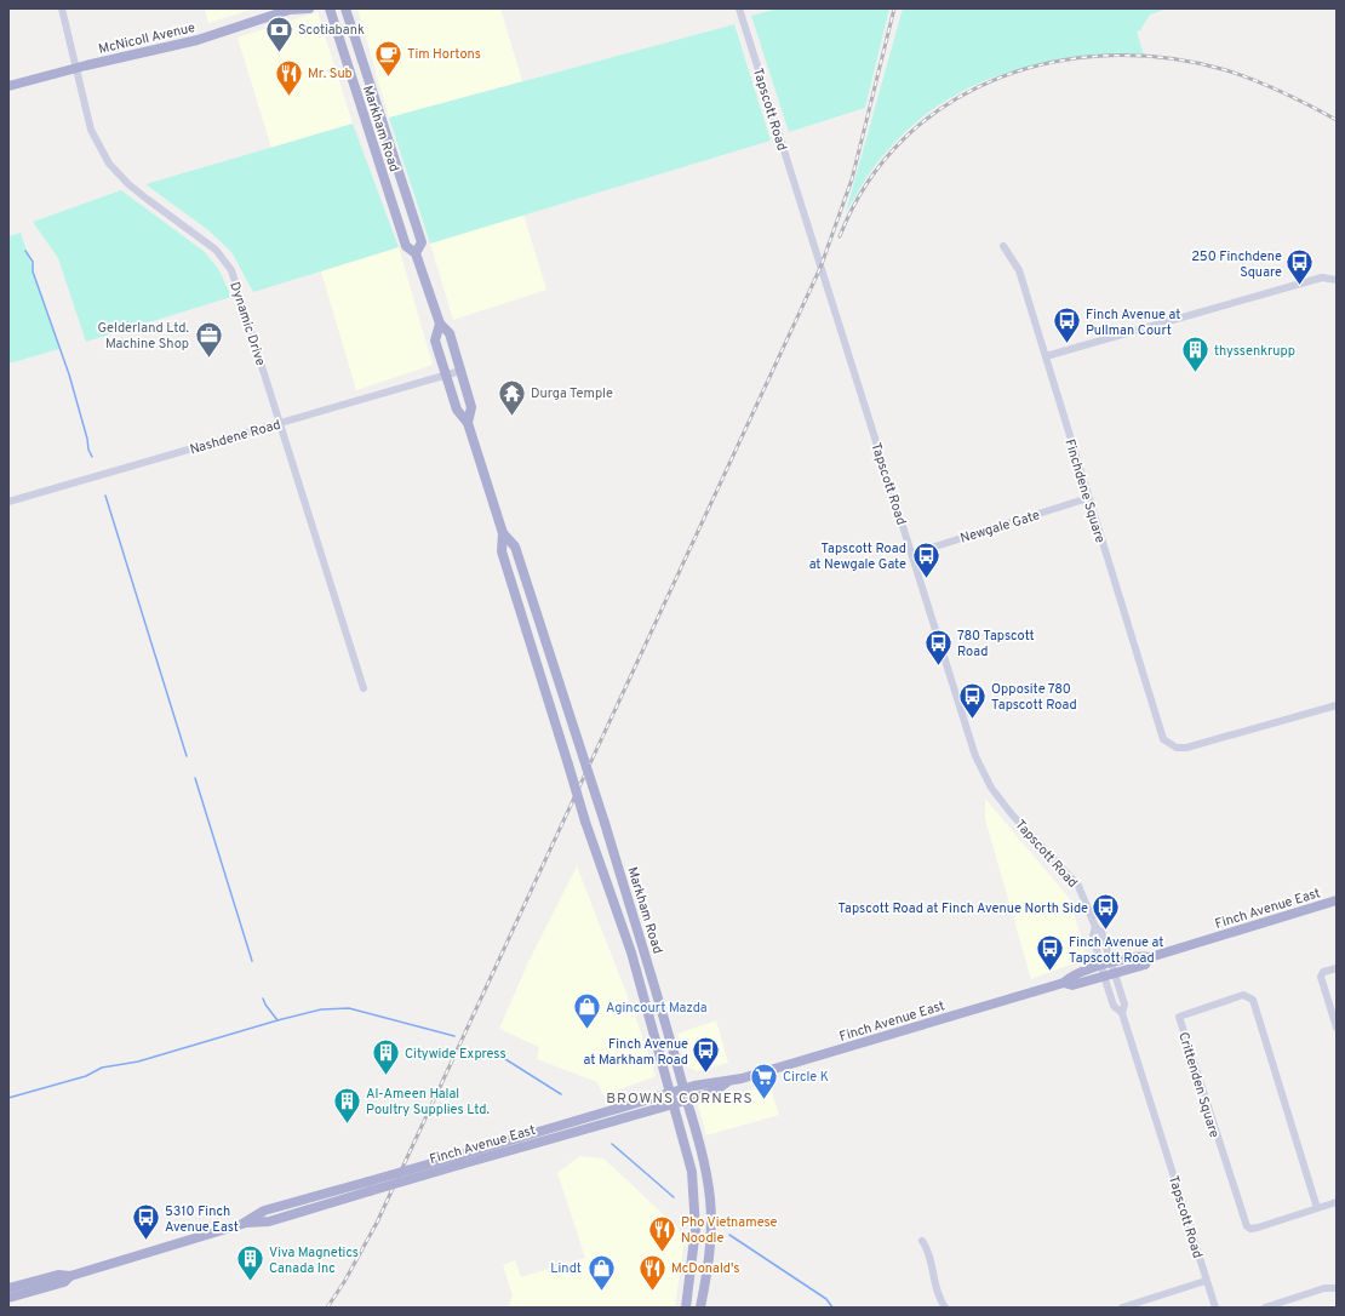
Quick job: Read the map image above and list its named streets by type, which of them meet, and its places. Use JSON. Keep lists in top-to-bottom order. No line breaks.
{"streets":{"main road":["McNicoll Avenue","Markham Road","Finch Avenue East"],"street":["Tapscott Road","Dynamic Drive","Nashdene Road","Finchdene Square","Newgale Gate","Crittenden Square"]},"crossings":[["McNicoll Avenue","Dynamic Drive"],["Tapscott Road","Newgale Gate"],["Tapscott Road","Finch Avenue East"],["Markham Road","Nashdene Road"],["Markham Road","Finch Avenue East"],["Dynamic Drive","Nashdene Road"],["Finchdene Square","Newgale Gate"]],"districts":["BROWNS CORNERS"],"places":{"bank":["Scotiabank"],"cafe":["Tim Hortons"],"restaurant":["Mr. Sub","Pho Vietnamese Noodle","McDonald's"],"bus stop":["250 Finchdene Square","Finch Avenue at Pullman Court","Tapscott Road at Newgale Gate","780 Tapscott Road","Opposite 780 Tapscott Road","Tapscott Road at Finch Avenue North Side","Finch Avenue at Tapscott Road","Finch Avenue at Markham Road","5310 Finch Avenue East"],"office":["Gelderland Ltd. Machine Shop"],"building":["thyssenkrupp","Citywide Express","Al-Ameen Halal Poultry Supplies Ltd.","Viva Magnetics Canada Inc"],"temple":["Durga Temple"],"shop":["Agincourt Mazda","Lindt"],"supermarket":["Circle K"]}}
